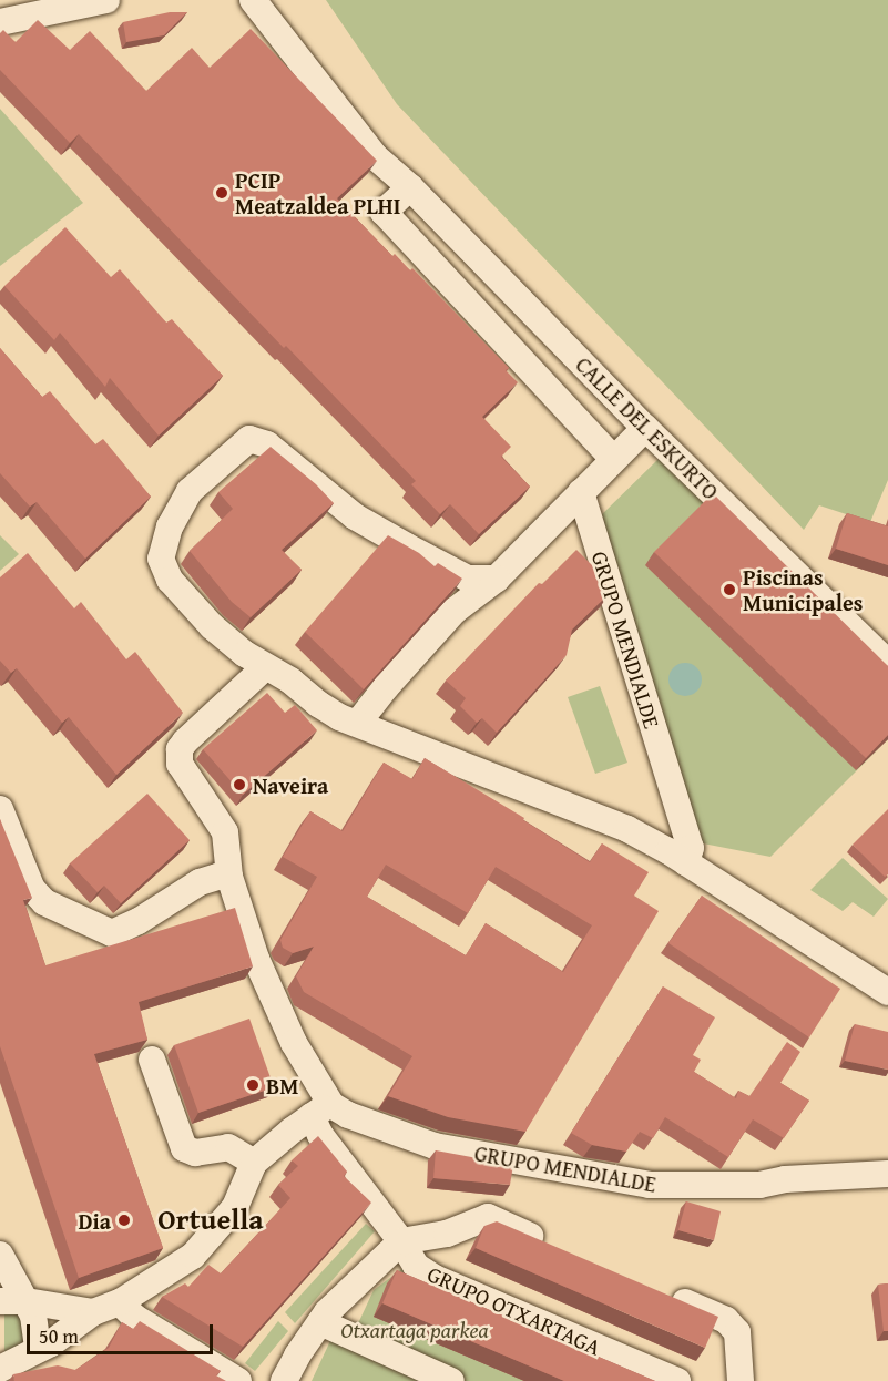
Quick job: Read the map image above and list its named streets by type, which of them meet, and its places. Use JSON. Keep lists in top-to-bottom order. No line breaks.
{"streets":{"street":["CALLE DEL ESKURTO","GRUPO MENDIALDE","GRUPO OTXARTAGA"]},"districts":["Ortuella"],"parks":["Otxartaga parkea"],"places":["PCIP Meatzaldea PLHI","Piscinas Municipales","Naveira","BM","Dia"],"scale_bar":"50 m"}
